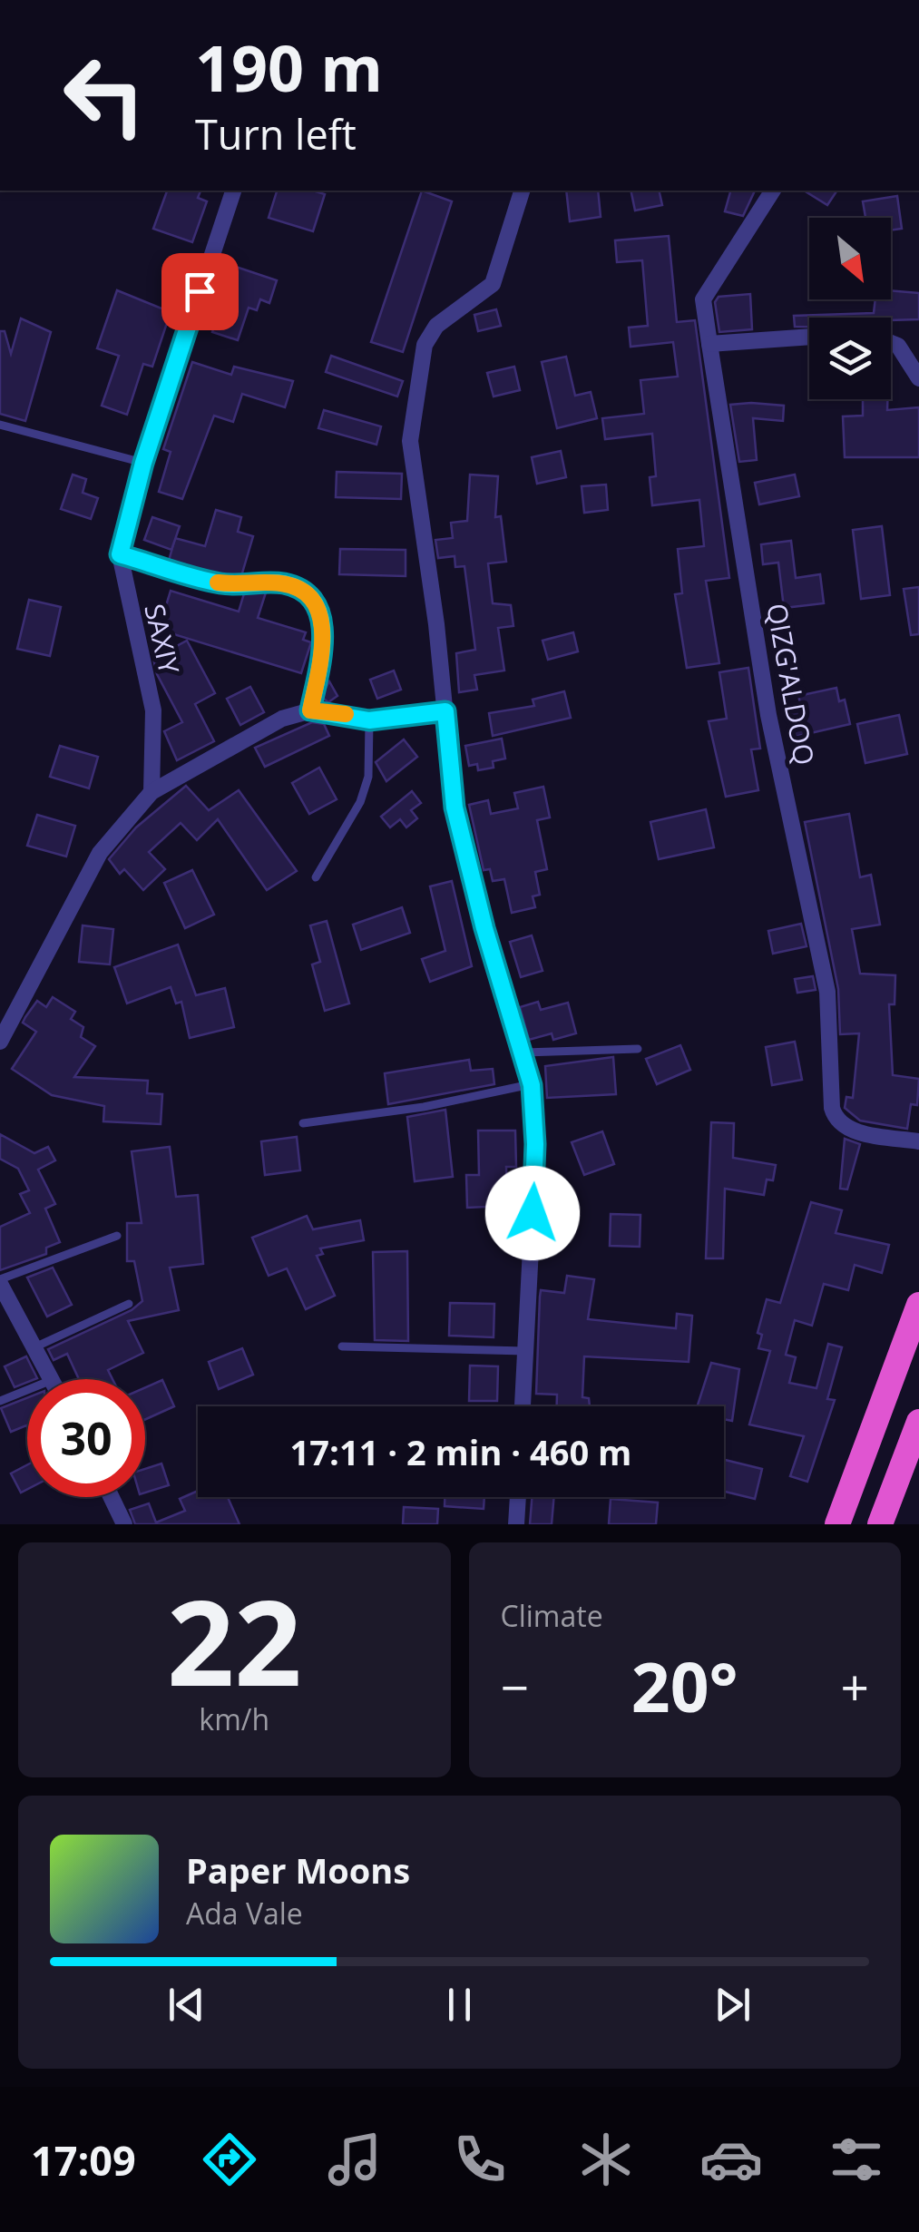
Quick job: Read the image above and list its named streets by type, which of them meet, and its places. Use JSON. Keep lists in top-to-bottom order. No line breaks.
{"streets":{"street":["SAXIY","QIZG'ALDOQ"]},"north":"bottom right","page":{"turn":["190 m","Turn left"],"limit":"30","trip":"17:11 · 2 min · 460 m","tile":[["22","km/h"],"Climate"],"heat":["−","20°","+"],"song":["Paper Moons","Ada Vale"],"tabs":"17:09"}}
